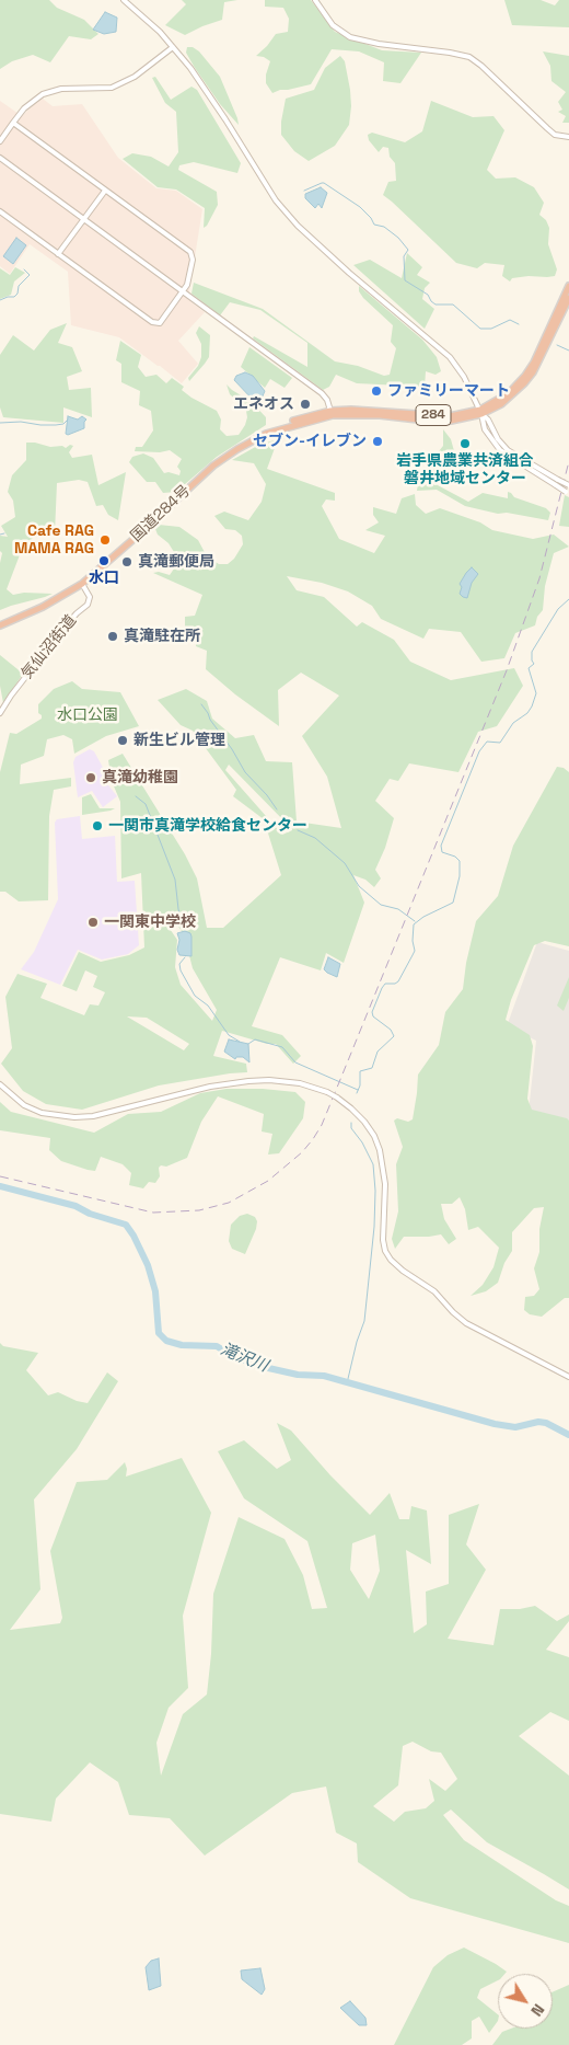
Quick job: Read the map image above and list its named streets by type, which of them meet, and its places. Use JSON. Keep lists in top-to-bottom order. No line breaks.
{"streets":{"highway":["284","国道284号"],"street":["気仙沼街道"]},"crossings":[["国道284号","気仙沼街道"]],"water":["滝沢川"],"parks":["水口公園"],"places":["ファミリーマート","エネオス","セブン-イレブン","岩手県農業共済組合 磐井地域センター","Cafe RAG MAMA RAG","水口","真滝郵便局","真滝駐在所","新生ビル管理","真滝幼稚園","一関市真滝学校給食センター","一関東中学校"],"north":"bottom right"}
